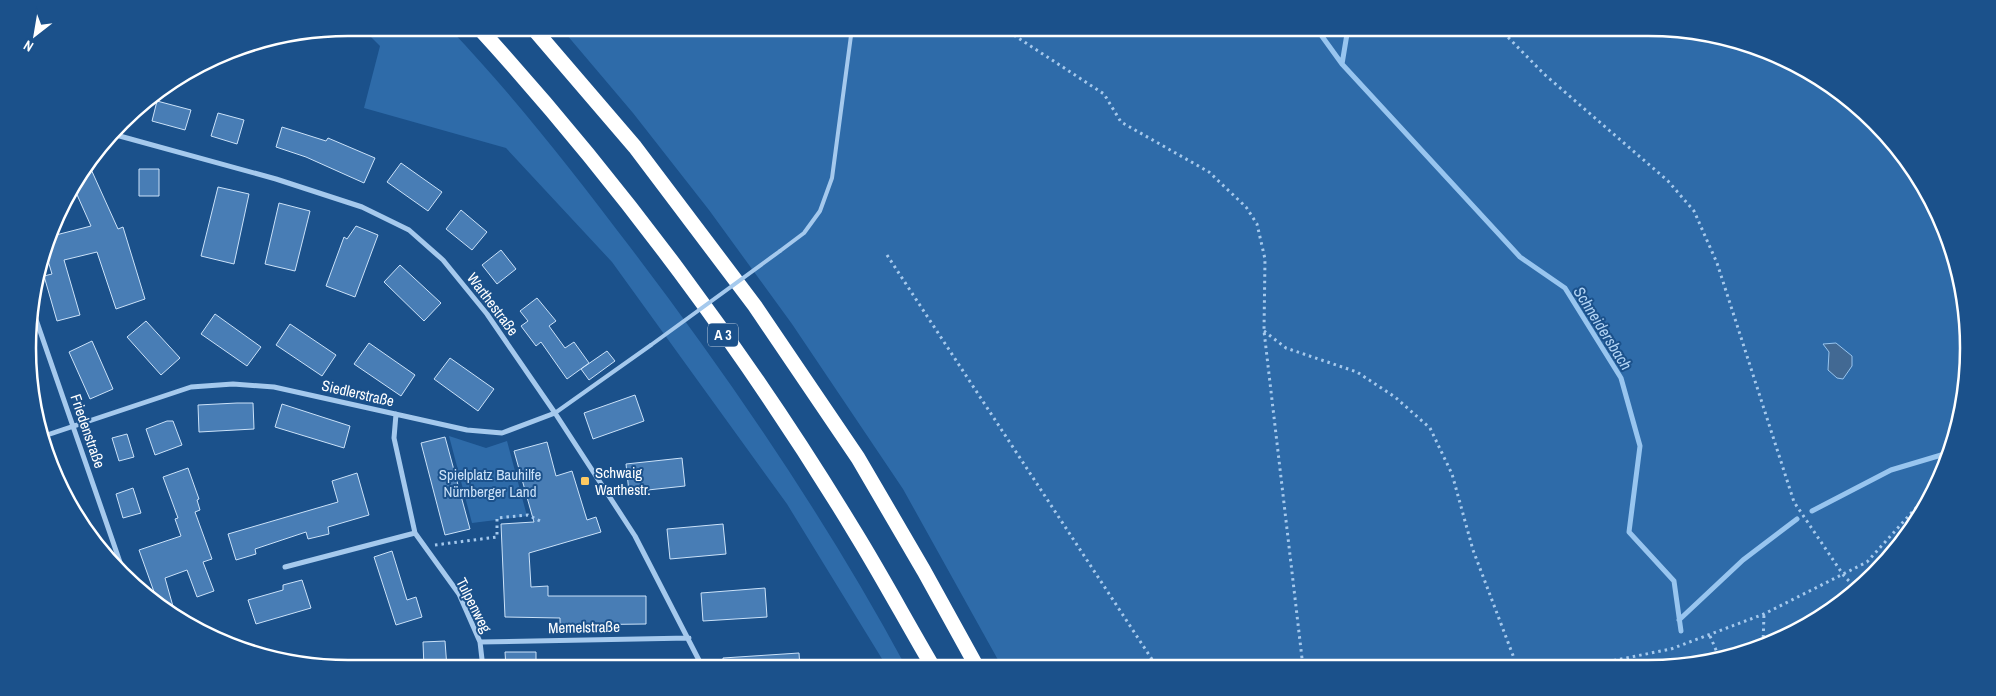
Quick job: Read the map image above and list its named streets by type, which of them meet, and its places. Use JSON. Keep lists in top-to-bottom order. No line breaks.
{"streets":{"highway":["A 3"],"street":["Warthestraße","Siedlerstraße","Friedenstraße","Tulpenweg","Memelstraße"]},"crossings":[["Warthestraße","Siedlerstraße"],["Warthestraße","Memelstraße"],["Siedlerstraße","Friedenstraße"],["Siedlerstraße","Tulpenweg"],["Tulpenweg","Memelstraße"]],"water":["Schneidersbach"],"parks":["Spielplatz Bauhilfe Nürnberger Land"],"places":{"transit":["Schwaig Warthestr."]},"north":"bottom left"}
